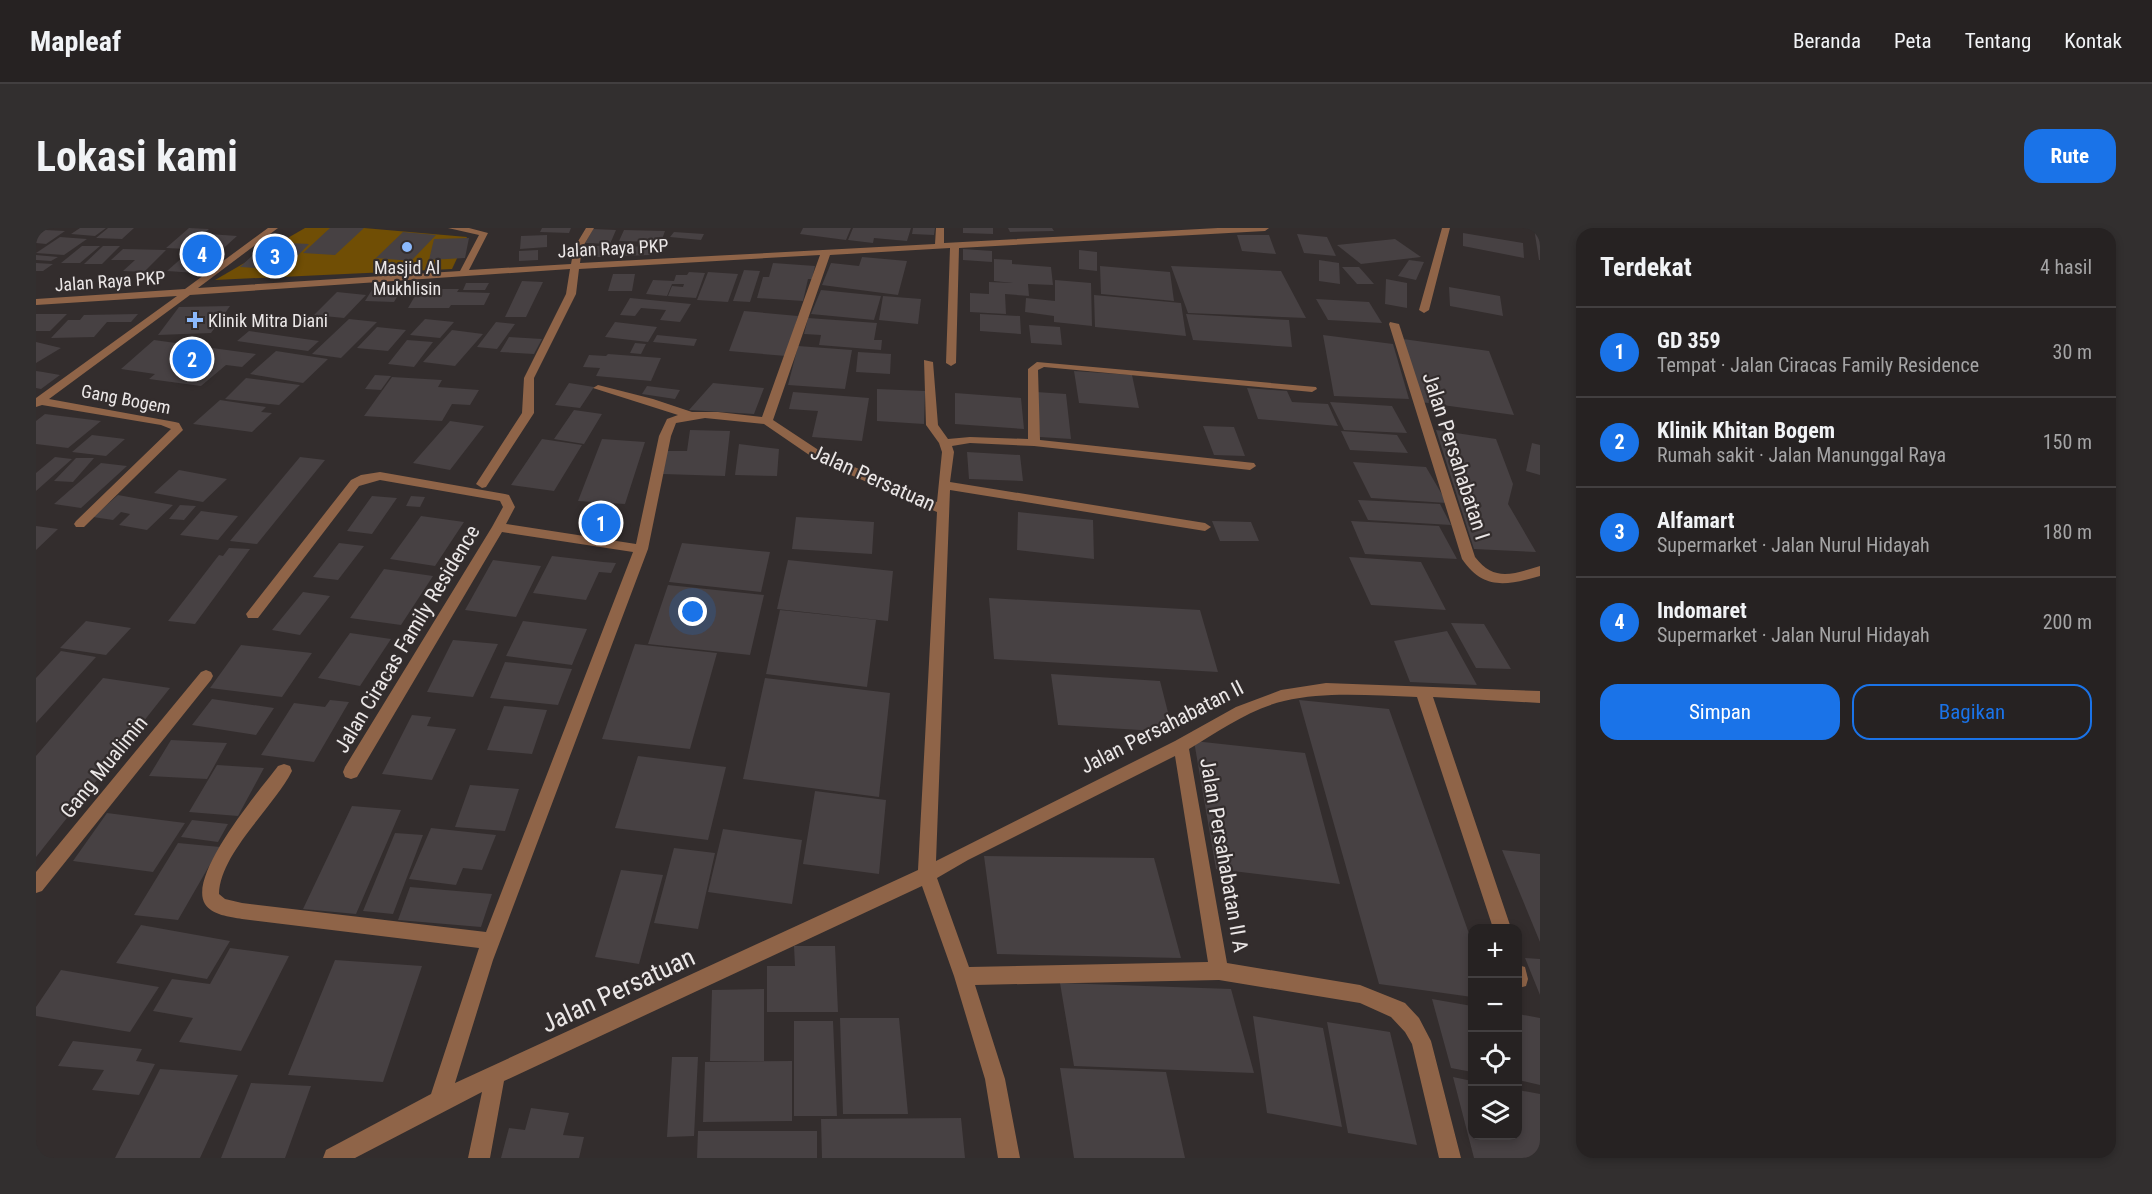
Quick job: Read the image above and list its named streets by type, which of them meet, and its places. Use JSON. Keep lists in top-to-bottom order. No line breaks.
{"streets":{"street":["Jalan Raya PKP","Gang Bogem","Jalan Persahabatan I","Jalan Persatuan","Jalan Ciracas Family Residence","Jalan Persahabatan II","Gang Mualimin","Jalan Persahabatan II A"]},"crossings":[["Jalan Persatuan","Jalan Persahabatan II"],["Jalan Persahabatan II","Jalan Persahabatan II A"]],"places":{"other":["Masjid Al Mukhlisin"],"health":["Klinik Mitra Diani"]},"page":{"header":"Mapleaf","nav":["Beranda","Peta","Tentang","Kontak"],"buttons":["Rute",["Simpan","Bagikan"]],"title":"Lokasi kami","heading":["Terdekat","4 hasil"],"pins":["4","3","2","1"],"list":[{"mark":"1","name":"GD 359","note":"Tempat · Jalan Ciracas Family Residence","value":"30 m"},{"mark":"2","name":"Klinik Khitan Bogem","note":"Rumah sakit · Jalan Manunggal Raya","value":"150 m"},{"mark":"3","name":"Alfamart","note":"Supermarket · Jalan Nurul Hidayah","value":"180 m"},{"mark":"4","name":"Indomaret","note":"Supermarket · Jalan Nurul Hidayah","value":"200 m"}],"map_buttons":["+","−"]}}
